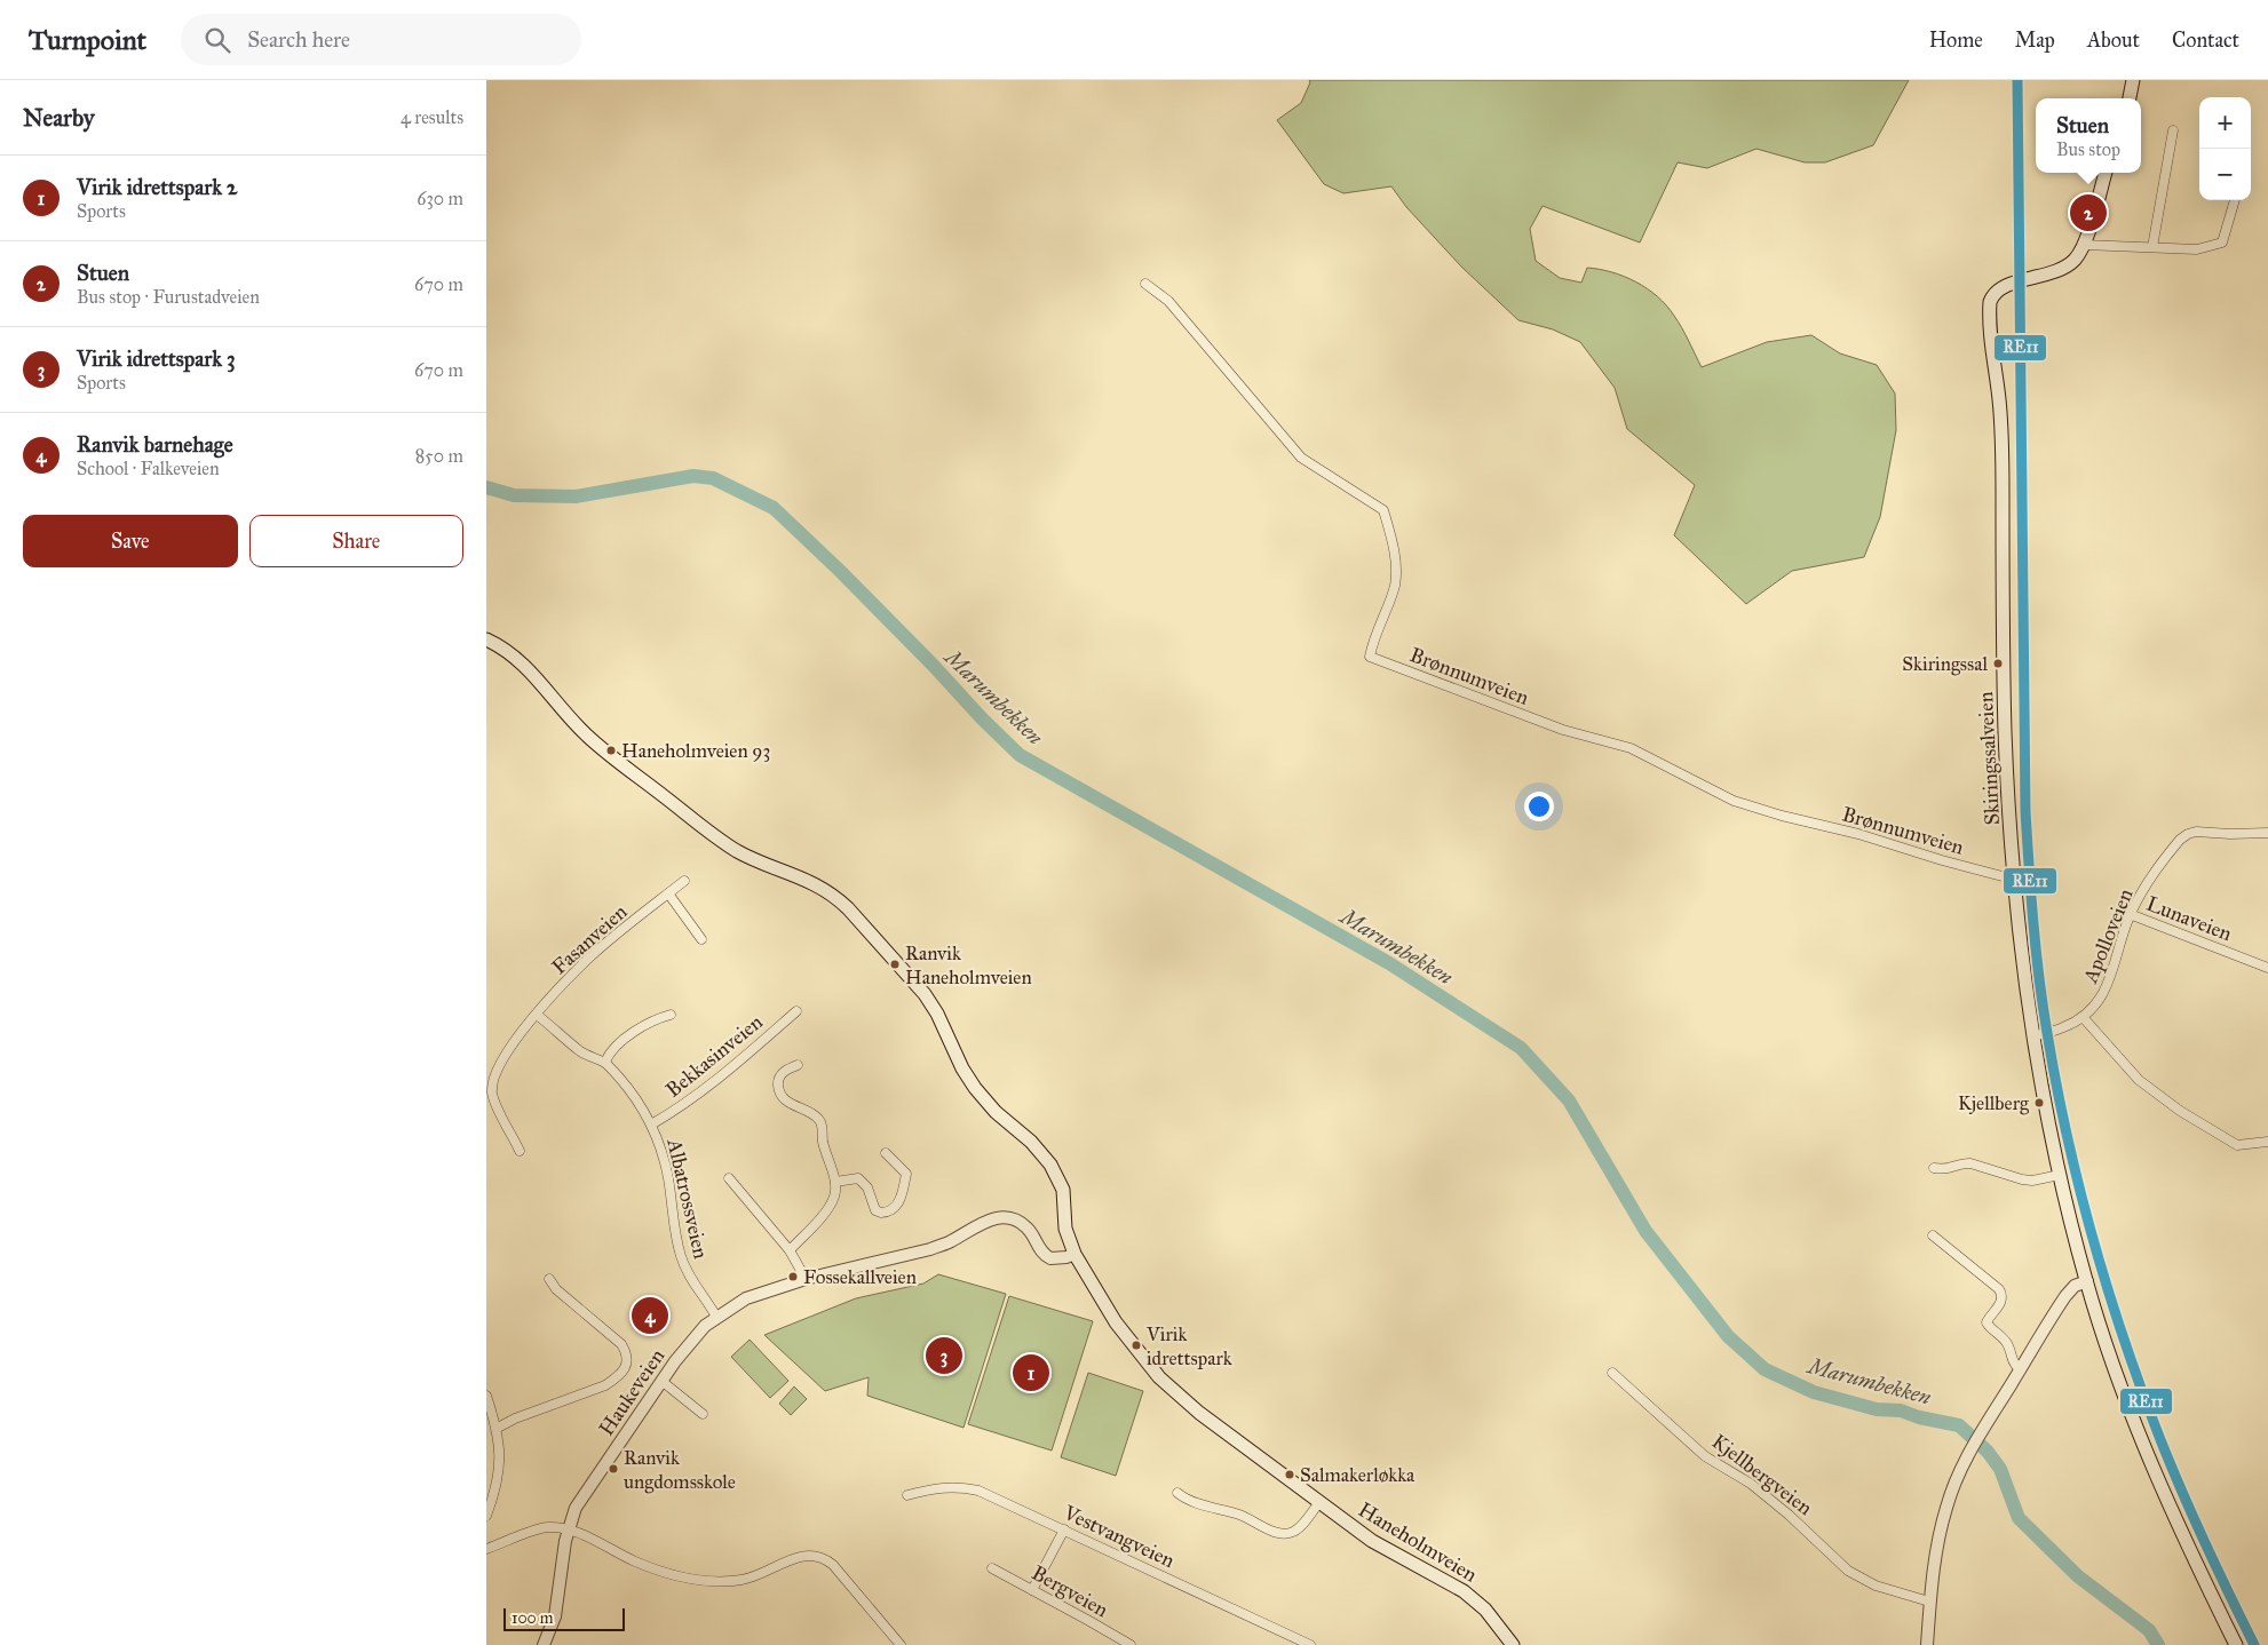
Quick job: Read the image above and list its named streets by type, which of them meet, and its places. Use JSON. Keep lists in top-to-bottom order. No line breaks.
{"streets":{"main road":["Skiringssalveien","Haneholmveien"],"street":["Brønnumveien","Lunaveien","Apolloveien","Fasanveien","Bekkasinveien","Albatrossveien","Haukeveien","Kjellbergveien","Vestvangveien","Bergveien"]},"crossings":[["Brønnumveien","Skiringssalveien"],["Skiringssalveien","Apolloveien"],["Lunaveien","Apolloveien"],["Fasanveien","Albatrossveien"],["Bekkasinveien","Albatrossveien"],["Albatrossveien","Haukeveien"],["Haukeveien","Haneholmveien"]],"water":["Marumbekken"],"places":["Skiringssal","Haneholmveien 93","Ranvik Haneholmveien","Kjellberg","Fossekallveien","Virik idrettspark","Ranvik ungdomsskole","Salmakerløkka"],"lines":["transit line RE11"],"scale_bar":"100 m","page":{"header":"Turnpoint","search":"Search here","nav":["Home","Map","About","Contact"],"heading":["Nearby","4 results"],"map_buttons":["+","−"],"popup":["Stuen","Bus stop"],"list":[{"mark":"1","name":"Virik idrettspark 2","note":"Sports","value":"630 m"},{"mark":"2","name":"Stuen","note":"Bus stop · Furustadveien","value":"670 m"},{"mark":"3","name":"Virik idrettspark 3","note":"Sports","value":"670 m"},{"mark":"4","name":"Ranvik barnehage","note":"School · Falkeveien","value":"850 m"}],"pins":["2","4","3","1"],"buttons":["Save","Share"],"scale":"100 m"}}
